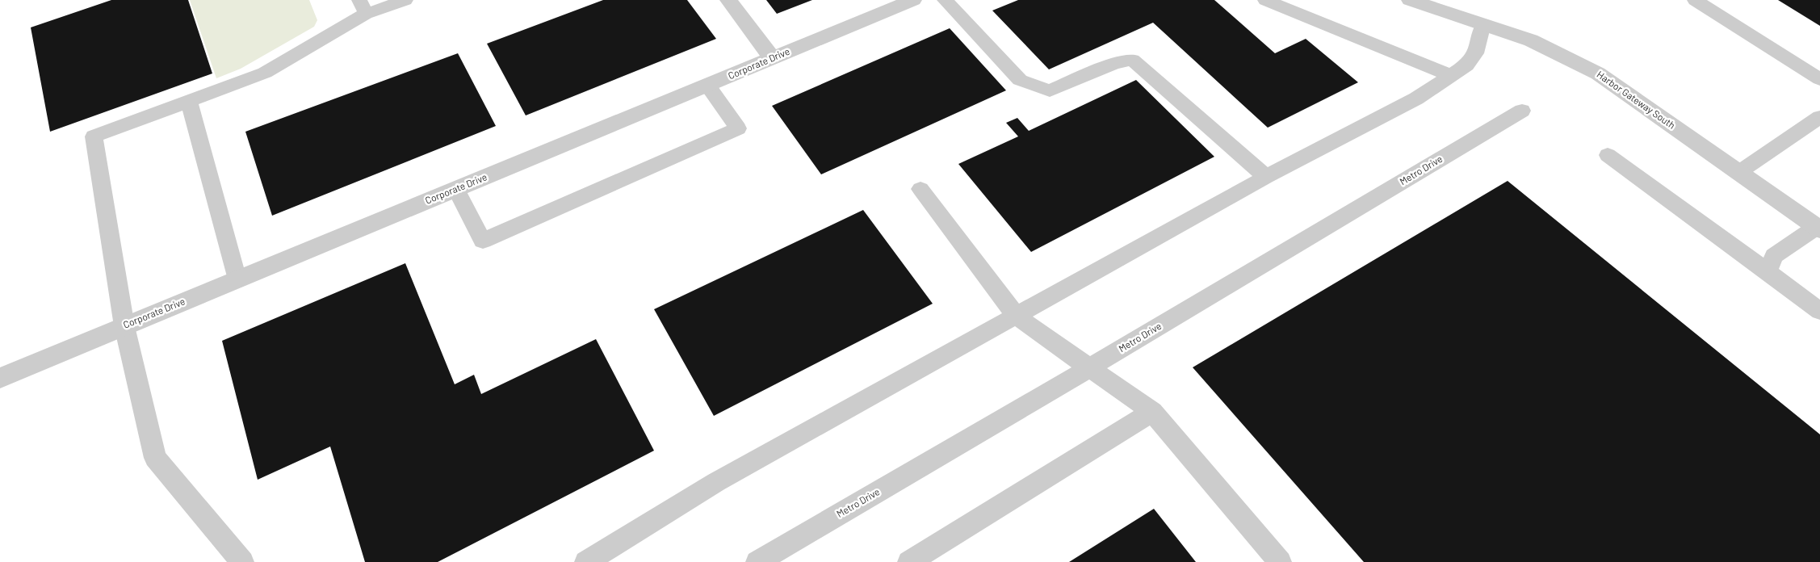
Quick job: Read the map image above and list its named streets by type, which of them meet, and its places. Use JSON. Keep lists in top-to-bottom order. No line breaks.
{"streets":{"street":["Corporate Drive","Harbor Gateway South"],"lane":["Metro Drive"]}}
